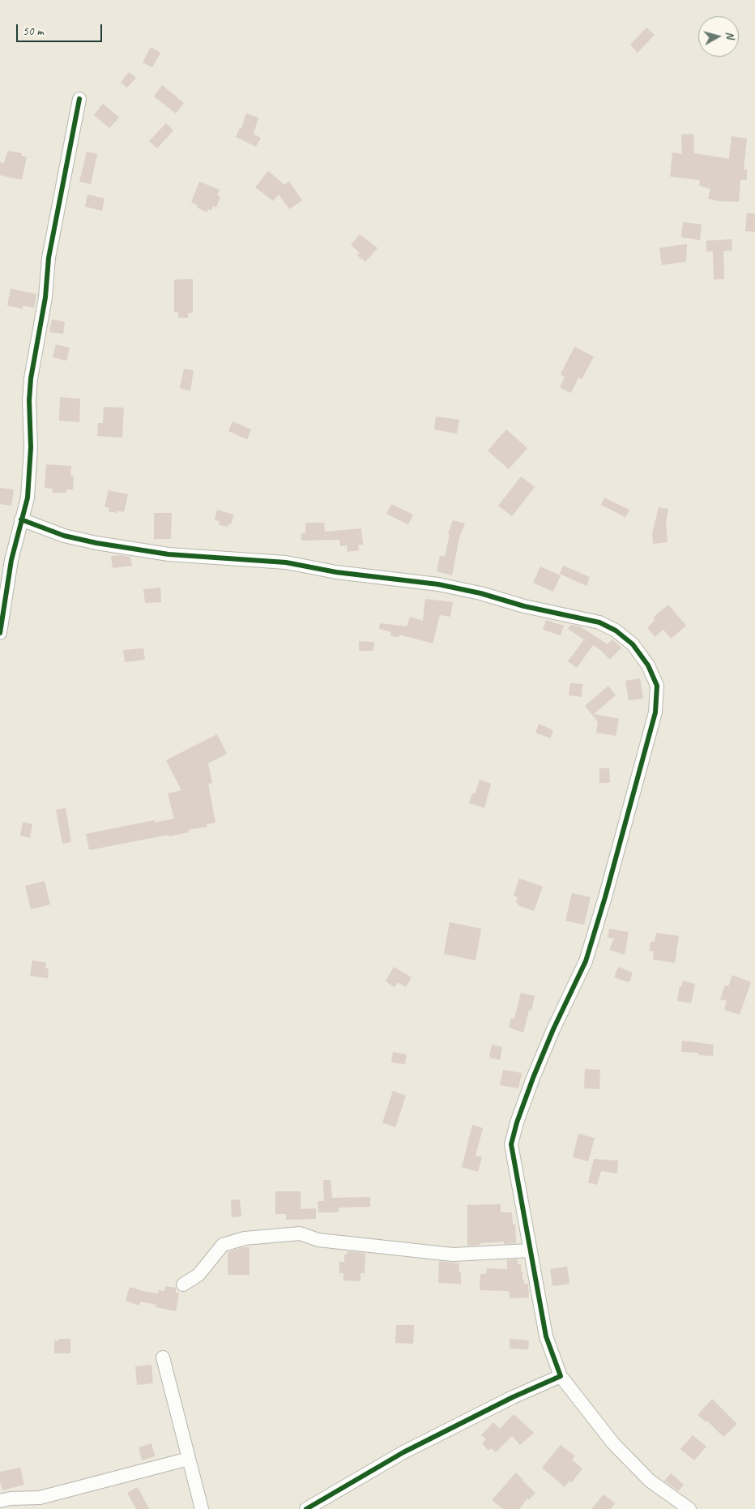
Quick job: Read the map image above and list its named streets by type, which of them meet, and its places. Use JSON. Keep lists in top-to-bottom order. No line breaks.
{"scale_bar":"50 m","north":"right"}
